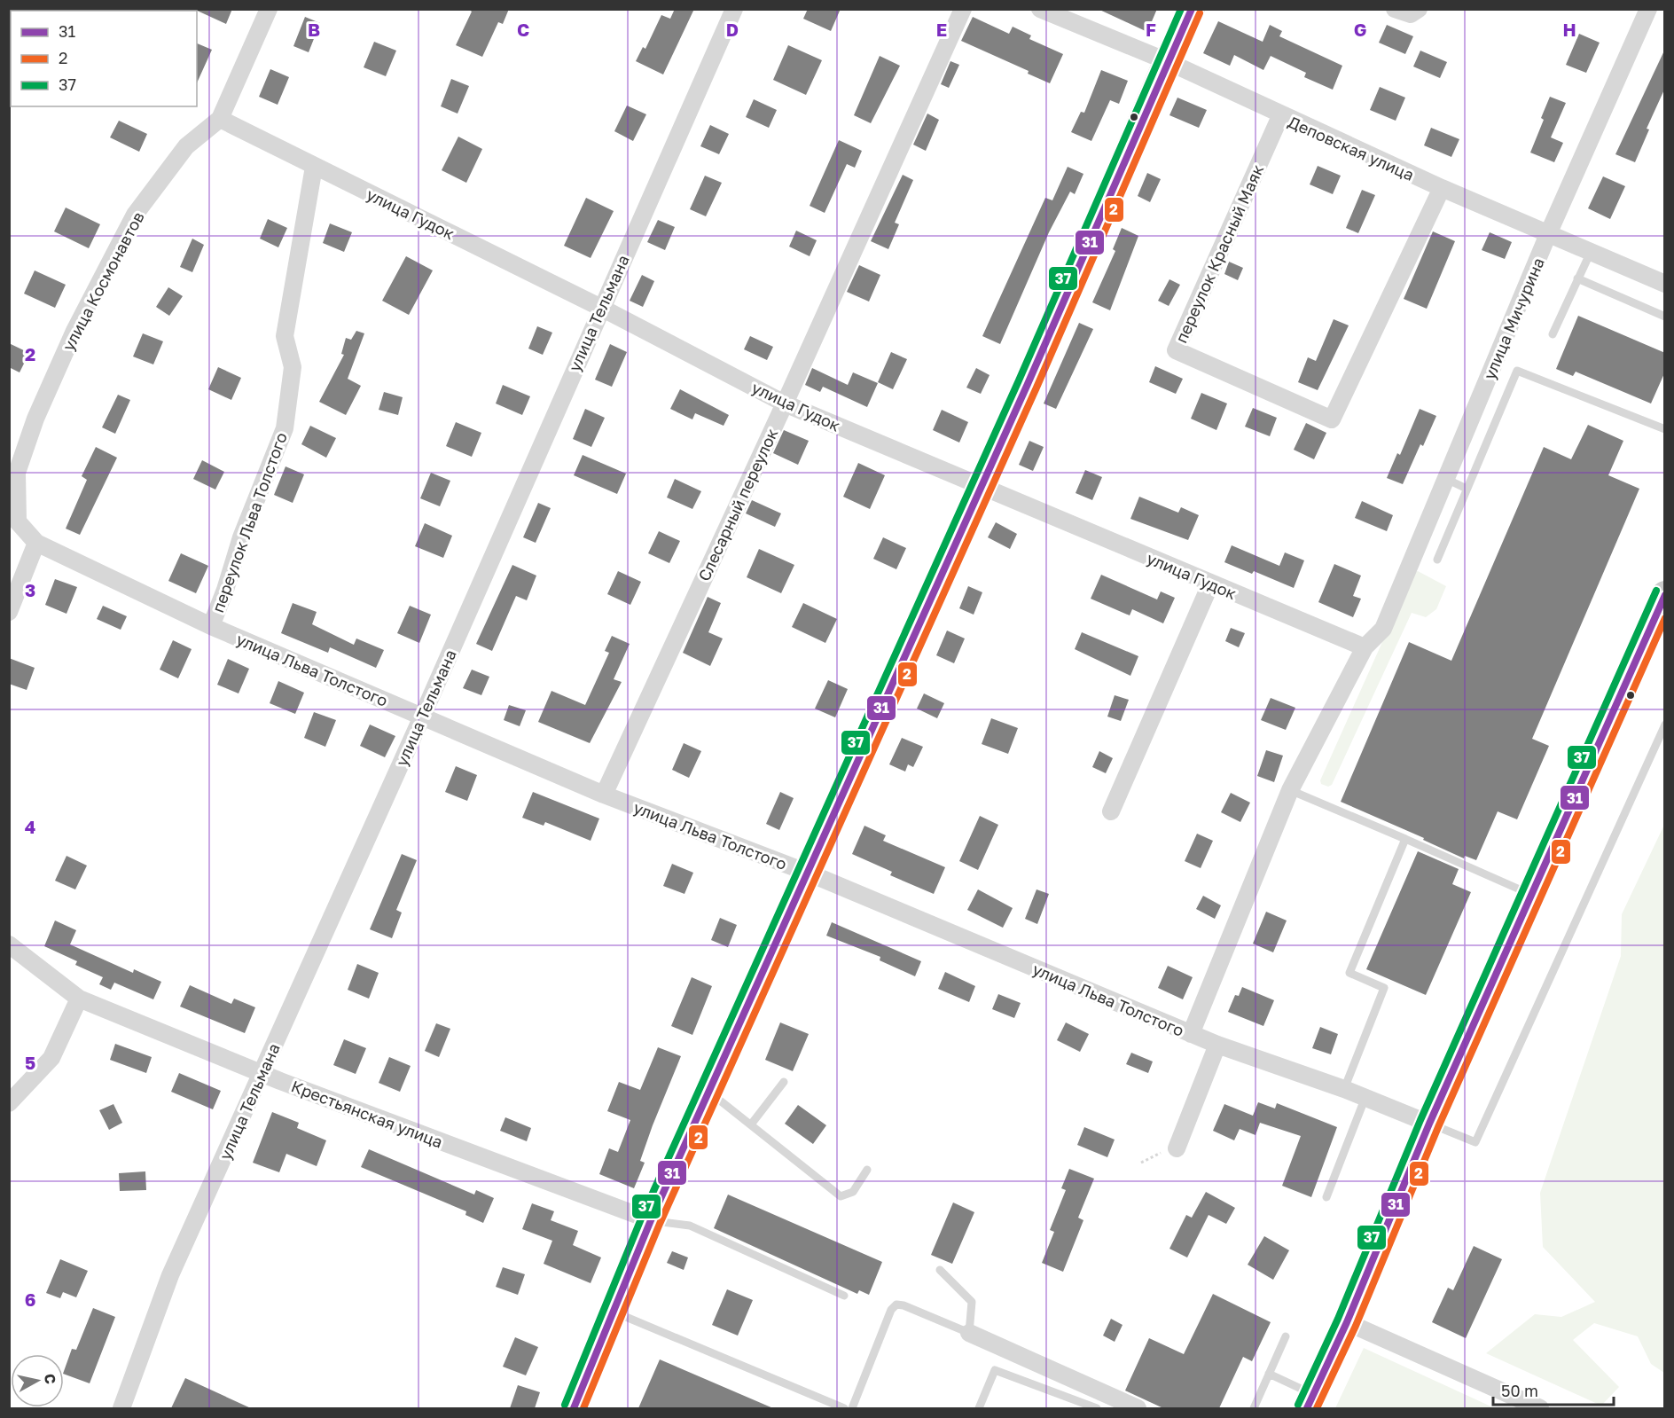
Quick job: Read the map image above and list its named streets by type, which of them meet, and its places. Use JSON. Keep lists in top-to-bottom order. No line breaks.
{"streets":{"street":["Деповская улица","улица Гудок","переулок Красный Маяк","улица Космонавтов","улица Тельмана","улица Мичурина","Слесарный переулок","переулок Льва Толстого","улица Льва Толстого","Крестьянская улица"]},"crossings":[["Деповская улица","переулок Красный Маяк"],["Деповская улица","улица Мичурина"],["улица Гудок","улица Космонавтов"],["улица Гудок","улица Тельмана"],["улица Гудок","улица Мичурина"],["улица Гудок","Слесарный переулок"],["улица Гудок","переулок Льва Толстого"],["улица Космонавтов","улица Льва Толстого"],["улица Тельмана","улица Льва Толстого"],["улица Тельмана","Крестьянская улица"],["Слесарный переулок","улица Льва Толстого"],["переулок Льва Толстого","улица Льва Толстого"]],"lines":["transit line 31","transit line 37","transit line 2"],"legend":["31","2","37"],"scale_bar":"50 m","north":"right","grid":{"columns":["B","C","D","E","F","G","H"],"rows":["2","3","4","5","6"]}}
